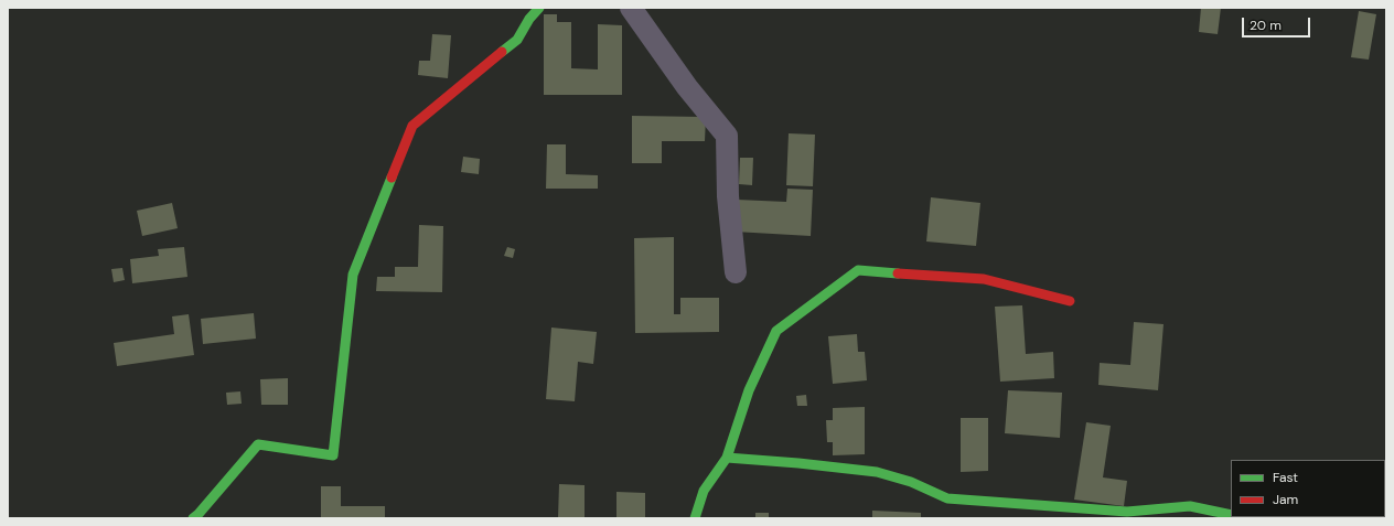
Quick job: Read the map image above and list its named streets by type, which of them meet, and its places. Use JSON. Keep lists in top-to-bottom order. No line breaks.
{"legend":["Fast","Jam"],"scale_bar":"20 m"}
